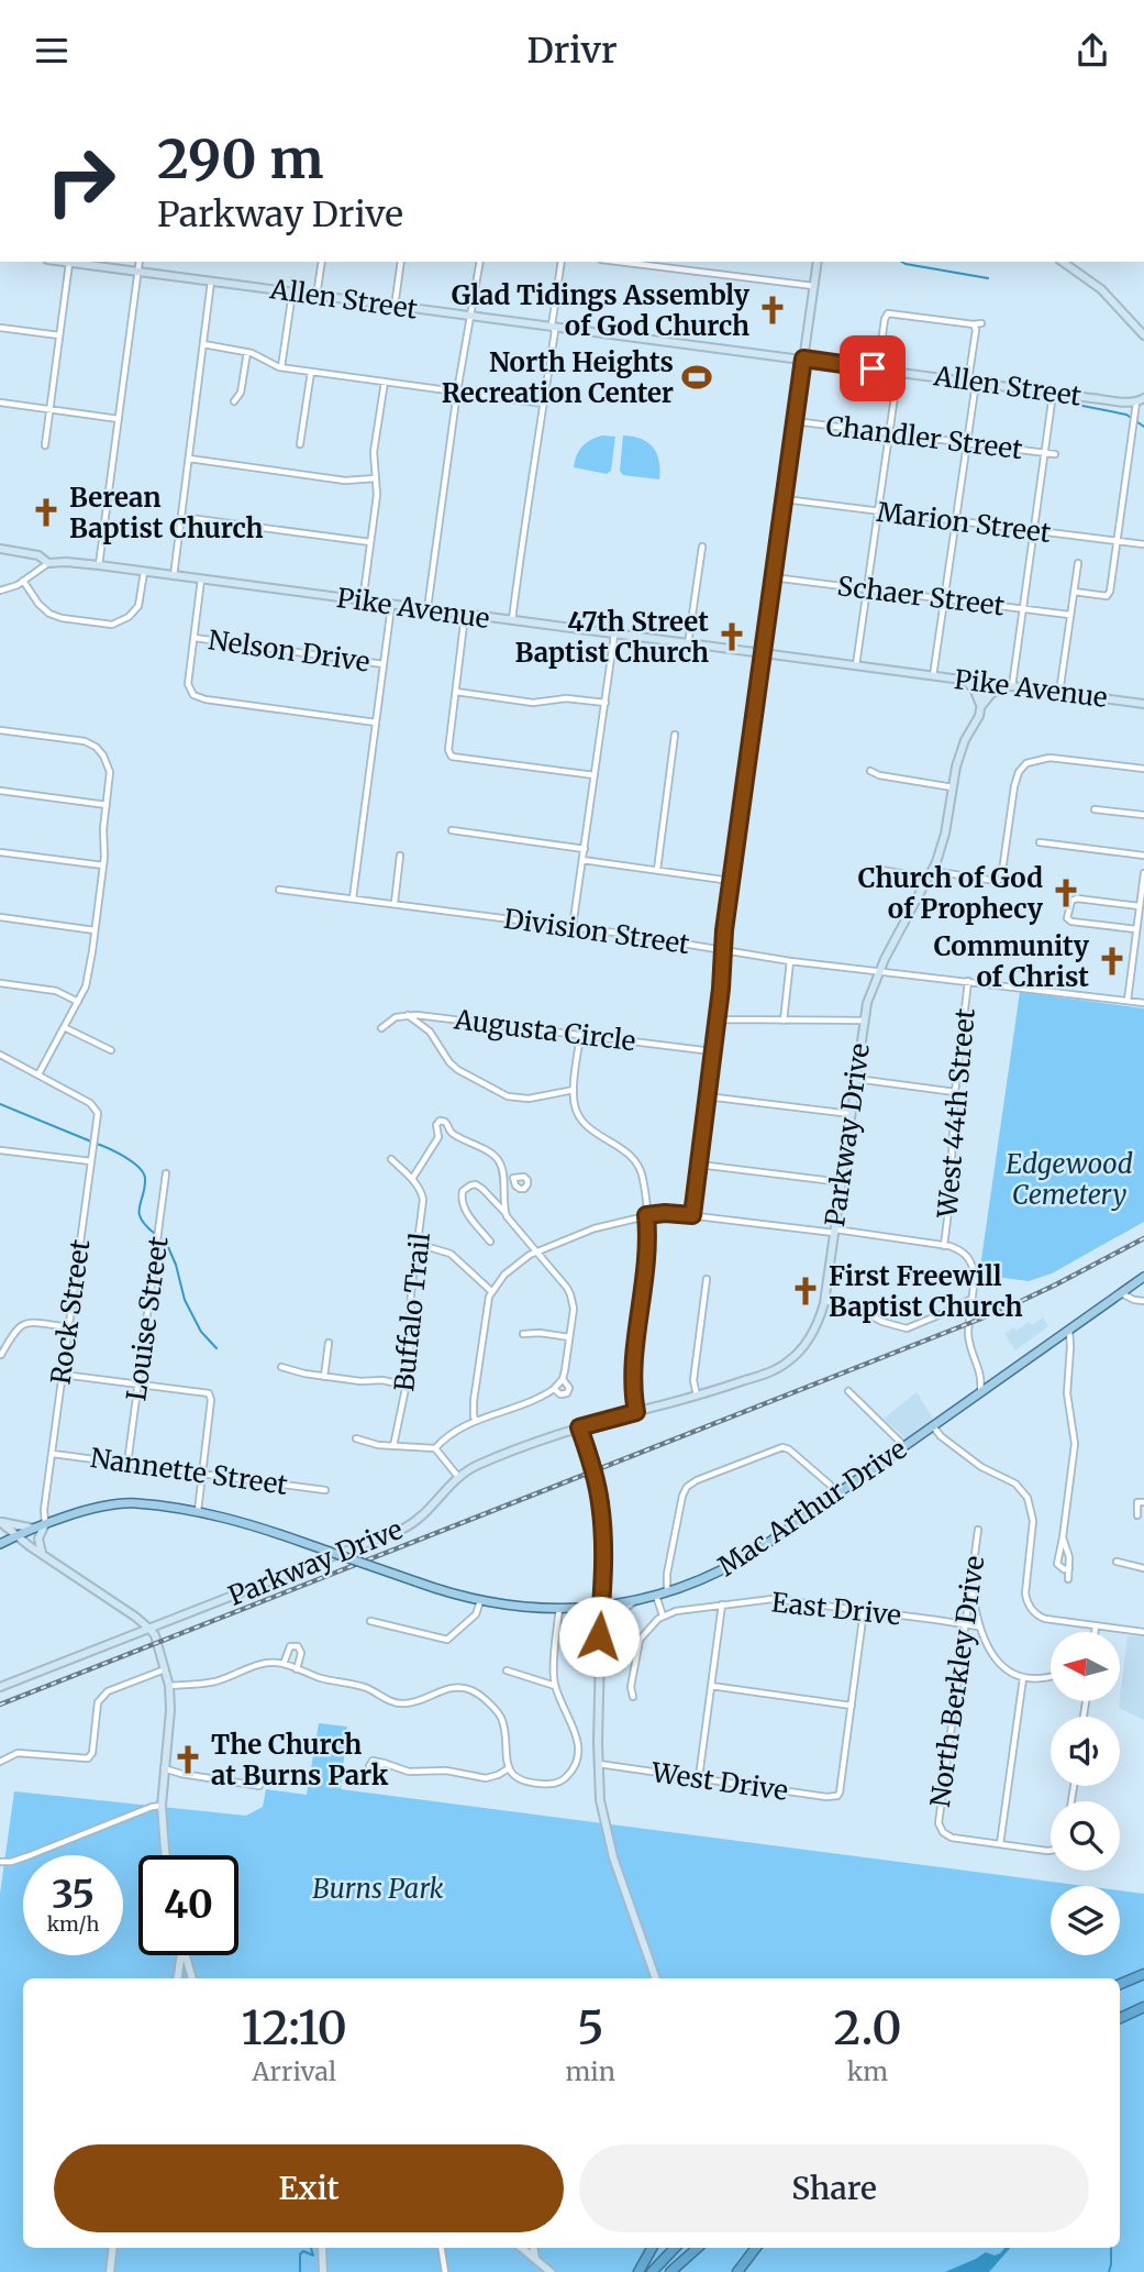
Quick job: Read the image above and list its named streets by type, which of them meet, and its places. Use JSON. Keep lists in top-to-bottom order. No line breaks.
{"streets":{"main road":["Mac Arthur Drive"],"street":["Allen Street","Chandler Street","Marion Street","Schaer Street","Pike Avenue","Nelson Drive","Division Street","Augusta Circle","West 44th Street","Parkway Drive","Rock Street","Buffalo Trail","Louise Street","Nannette Street","East Drive","North Berkley Drive","West Drive"]},"crossings":[["Pike Avenue","Parkway Drive"],["Division Street","West 44th Street"],["Division Street","Parkway Drive"],["Rock Street","Nannette Street"],["Rock Street","Mac Arthur Drive"],["Louise Street","Nannette Street"],["East Drive","North Berkley Drive"]],"parks":["Edgewood Cemetery","Burns Park"],"places":{"church":["Glad Tidings Assembly of God Church","Berean Baptist Church","47th Street Baptist Church","Church of God of Prophecy","Community of Christ","First Freewill Baptist Church","The Church at Burns Park"],"sports":["North Heights Recreation Center"]},"north":"left","page":{"header":"Drivr","turn":["290 m","Parkway Drive"],"speed":"35 km/h","limit":"40","eta":["12:10","Arrival","5","min","2.0","km"],"buttons":["Exit","Share"]}}
